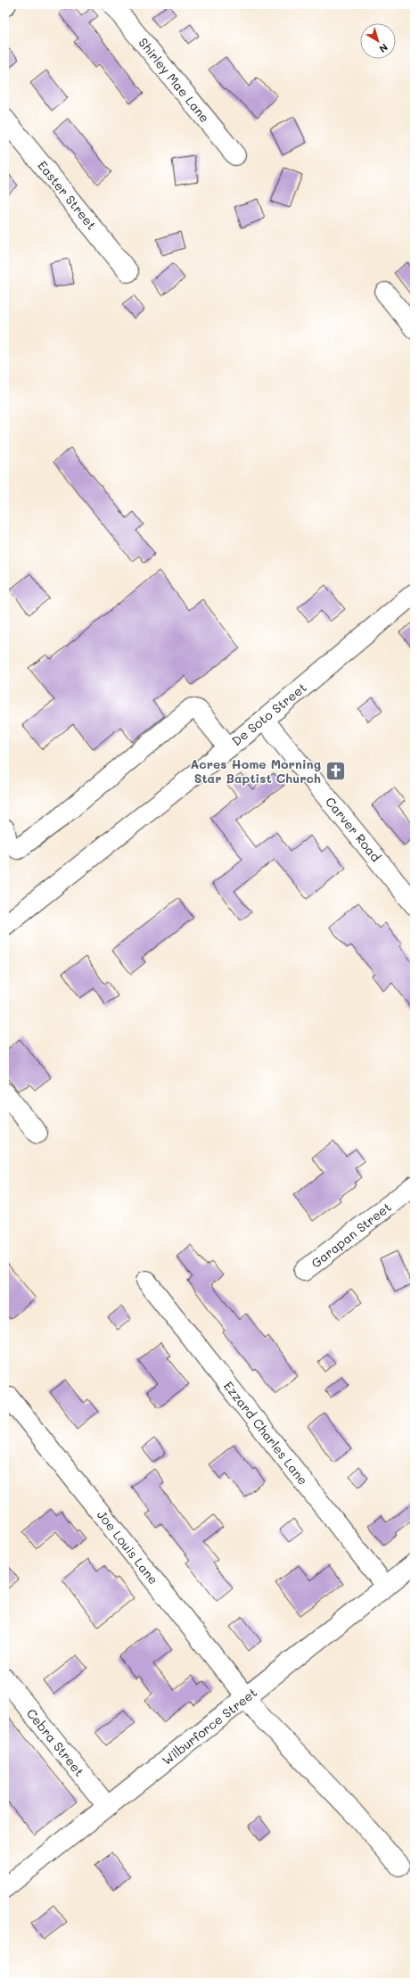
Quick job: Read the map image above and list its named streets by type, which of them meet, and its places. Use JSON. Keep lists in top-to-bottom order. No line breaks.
{"streets":{"street":["Shirley Mae Lane","Easter Street","De Soto Street","Carver Road","Garapan Street","Ezzard Charles Lane","Joe Louis Lane","Wilburforce Street","Cebra Street"]},"crossings":[["De Soto Street","Carver Road"],["Ezzard Charles Lane","Wilburforce Street"],["Joe Louis Lane","Wilburforce Street"],["Wilburforce Street","Cebra Street"]],"places":{"church":["Acres Home Morning Star Baptist Church"]},"north":"bottom right"}
